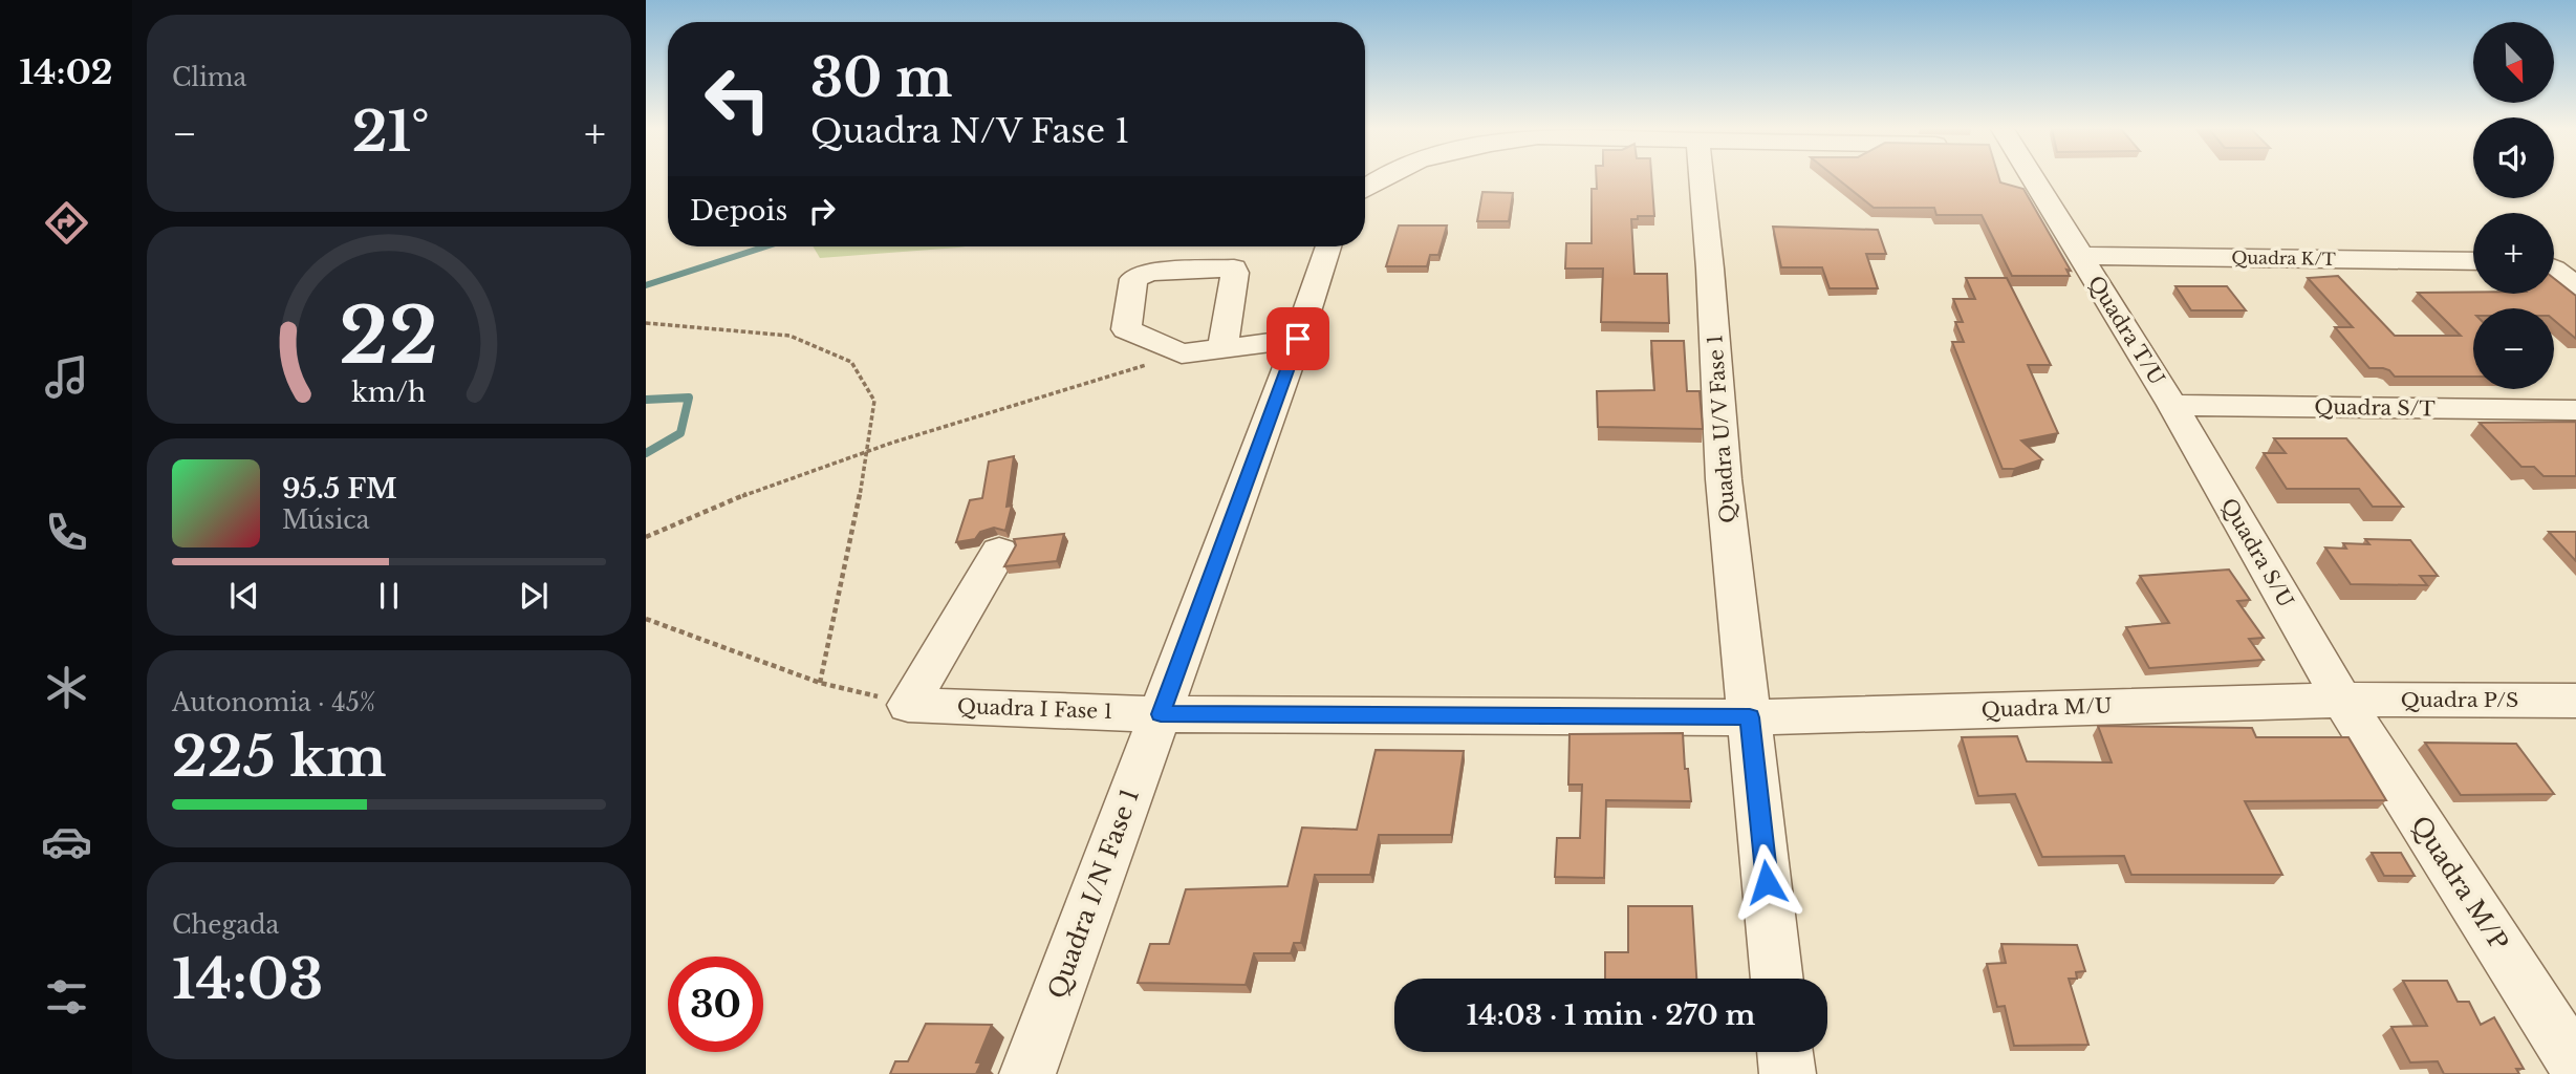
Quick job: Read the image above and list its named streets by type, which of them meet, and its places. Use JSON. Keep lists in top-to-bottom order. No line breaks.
{"streets":{"street":["Quadra K/T","Quadra T/U","Quadra S/T","Quadra U/V Fase 1","Quadra S/U","Quadra P/S","Quadra M/U","Quadra I Fase 1","Quadra M/P","Quadra I/N Fase 1"]},"crossings":[["Quadra K/T","Quadra T/U"],["Quadra T/U","Quadra S/T"],["Quadra T/U","Quadra S/U"],["Quadra S/T","Quadra S/U"],["Quadra U/V Fase 1","Quadra M/U"],["Quadra S/U","Quadra P/S"],["Quadra S/U","Quadra M/U"],["Quadra S/U","Quadra M/P"],["Quadra P/S","Quadra M/U"],["Quadra P/S","Quadra M/P"],["Quadra M/U","Quadra I Fase 1"],["Quadra M/U","Quadra M/P"],["Quadra M/U","Quadra I/N Fase 1"],["Quadra I Fase 1","Quadra I/N Fase 1"]],"north":"bottom right","page":{"tabs":"14:02","tile":["Clima",["Autonomia · 45%","225 km"],["Chegada","14:03"]],"map_buttons":["+","−"],"turn":["30 m","Quadra N/V Fase 1"],"heat":["−","21°","+"],"then":"Depois","song":["95.5 FM","Música"],"limit":"30","trip":"14:03 · 1 min · 270 m","gauge":["22","km/h"]}}
